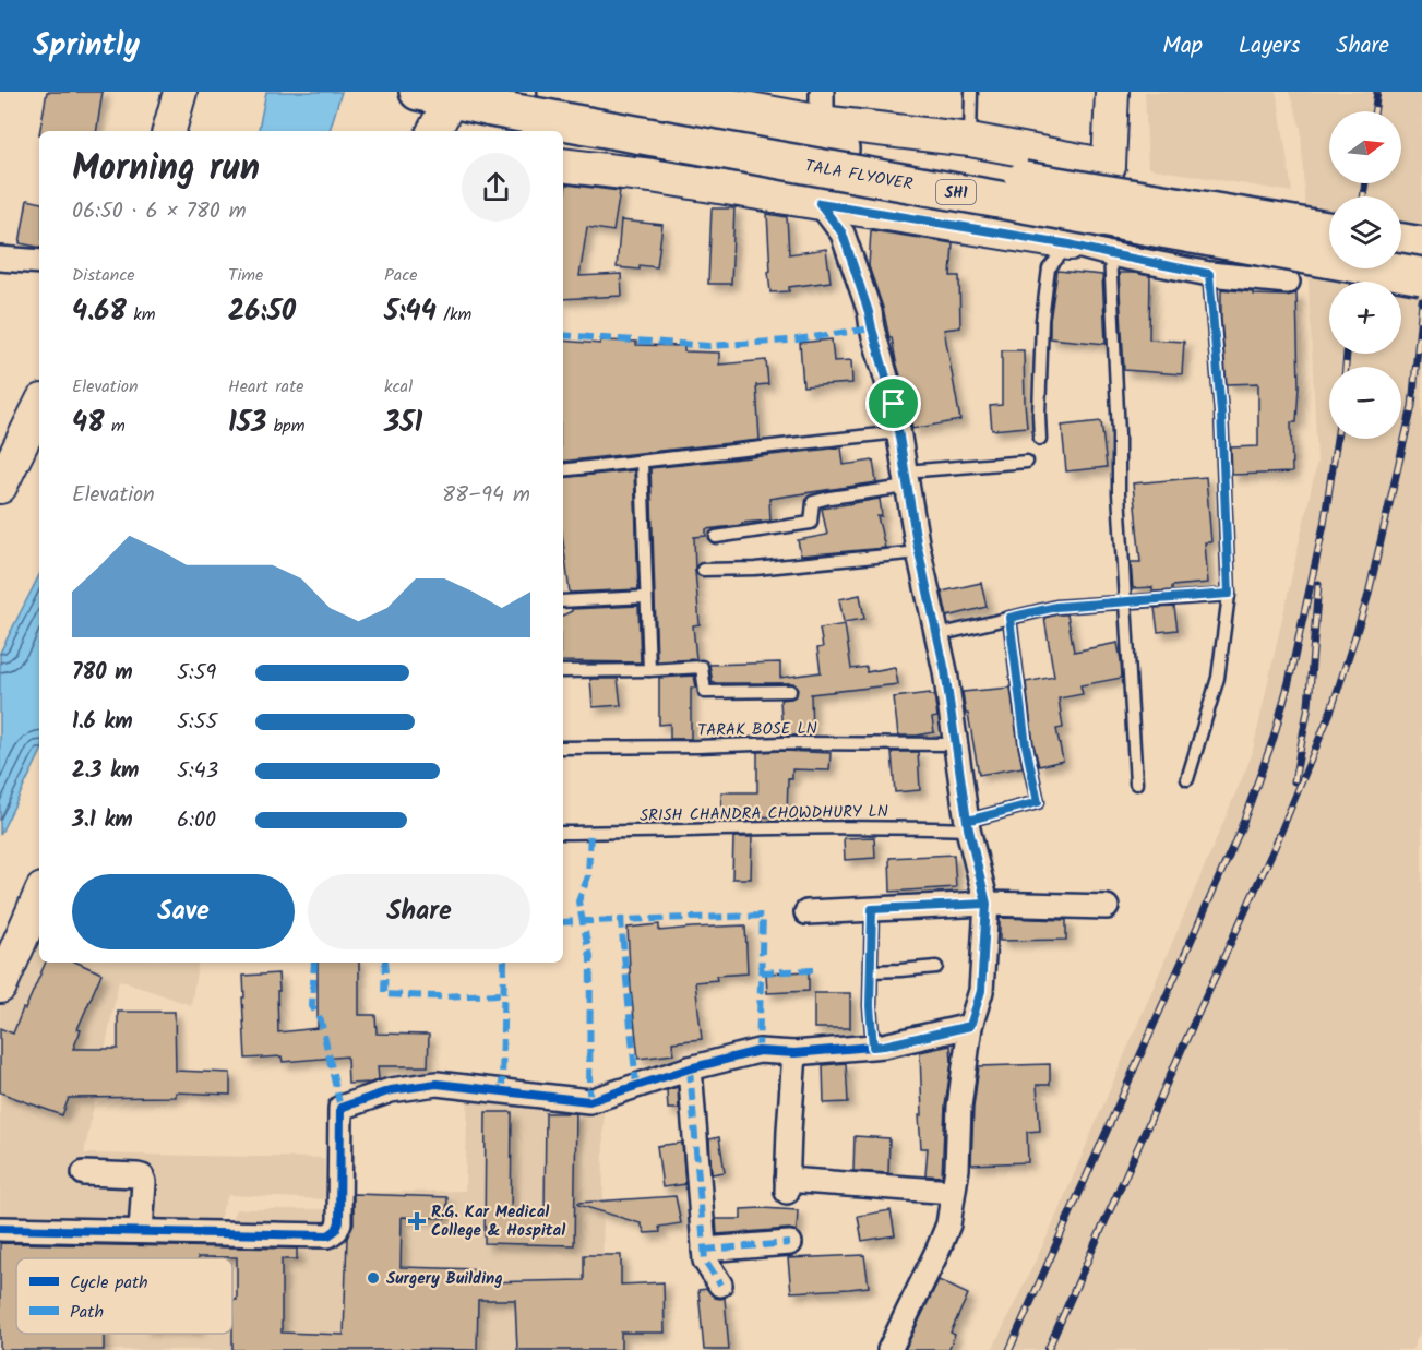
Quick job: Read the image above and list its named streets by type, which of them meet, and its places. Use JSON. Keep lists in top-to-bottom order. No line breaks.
{"streets":{"main road":["TALA FLYOVER","SH1"],"lane":["TARAK BOSE LN","SRISH CHANDRA CHOWDHURY LN"]},"places":{"health":["R.G. Kar Medical College & Hospital"],"other":["Surgery Building"]},"legend":["Cycle path","Path"],"north":"right","page":{"header":"Sprintly","nav":["Map","Layers","Share"],"map_buttons":["+","−"],"heading":["Morning run","06:50 · 6 × 780 m"],"stats":[["Distance","4.68 km"],["Time","26:50"],["Pace","5:44 /km"],["Elevation","48 m"],["Heart rate","153 bpm"],["kcal","351"]],"chart":["Elevation","88–94 m"],"list":[{"name":"780 m","note":"5:59"},{"name":"1.6 km","note":"5:55"},{"name":"2.3 km","note":"5:43"},{"name":"3.1 km","note":"6:00"}],"buttons":["Save","Share"]}}
